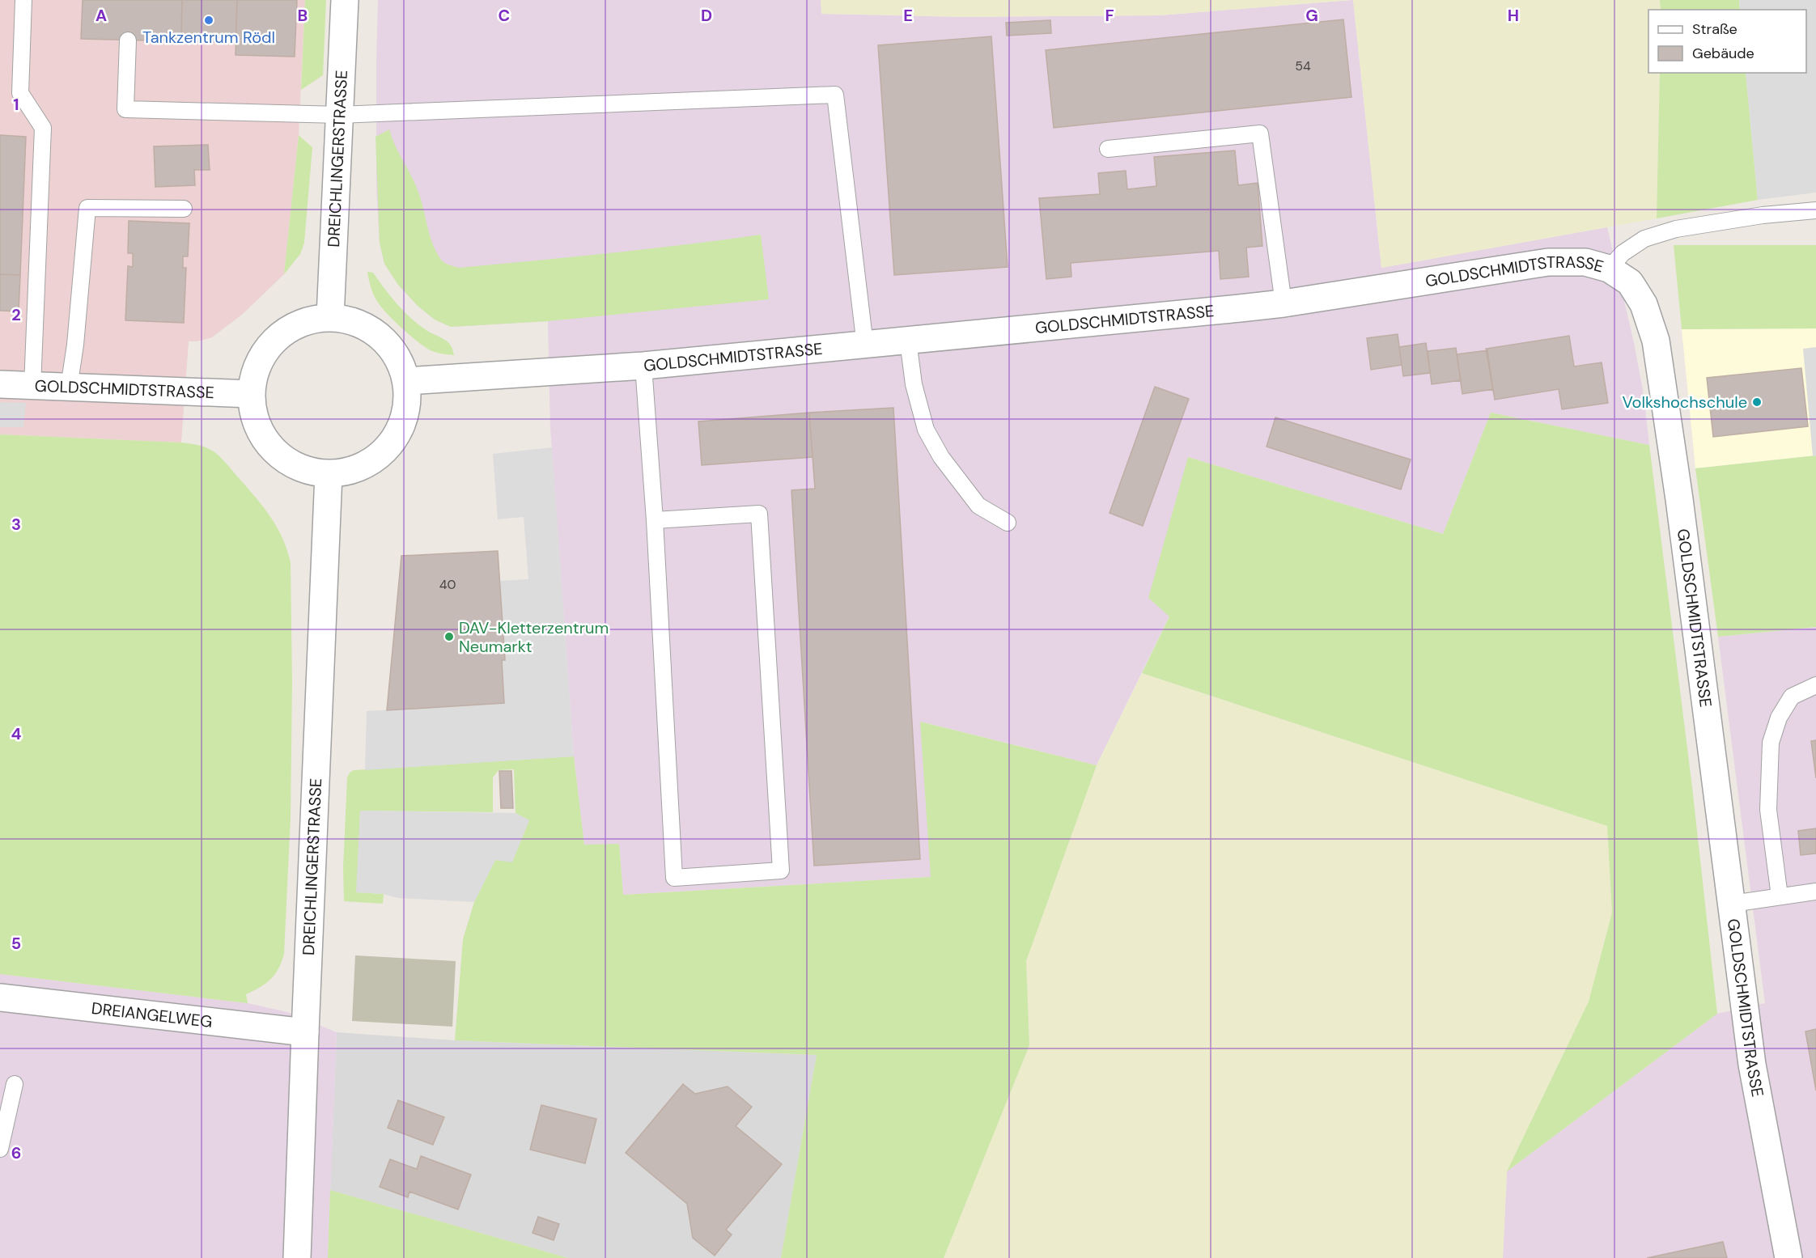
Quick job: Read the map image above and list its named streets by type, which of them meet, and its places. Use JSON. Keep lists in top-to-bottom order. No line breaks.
{"streets":{"street":["DREICHLINGERSTRASSE","GOLDSCHMIDTSTRASSE","DREIANGELWEG"]},"crossings":[["DREICHLINGERSTRASSE","GOLDSCHMIDTSTRASSE"],["DREICHLINGERSTRASSE","DREIANGELWEG"]],"places":["Tankzentrum Rödl","Volkshochschule","DAV-Kletterzentrum Neumarkt"],"house_numbers":["54","40"],"legend":["Straße","Gebäude"],"grid":{"columns":["A","B","C","D","E","F","G","H"],"rows":["1","2","3","4","5","6"]}}
